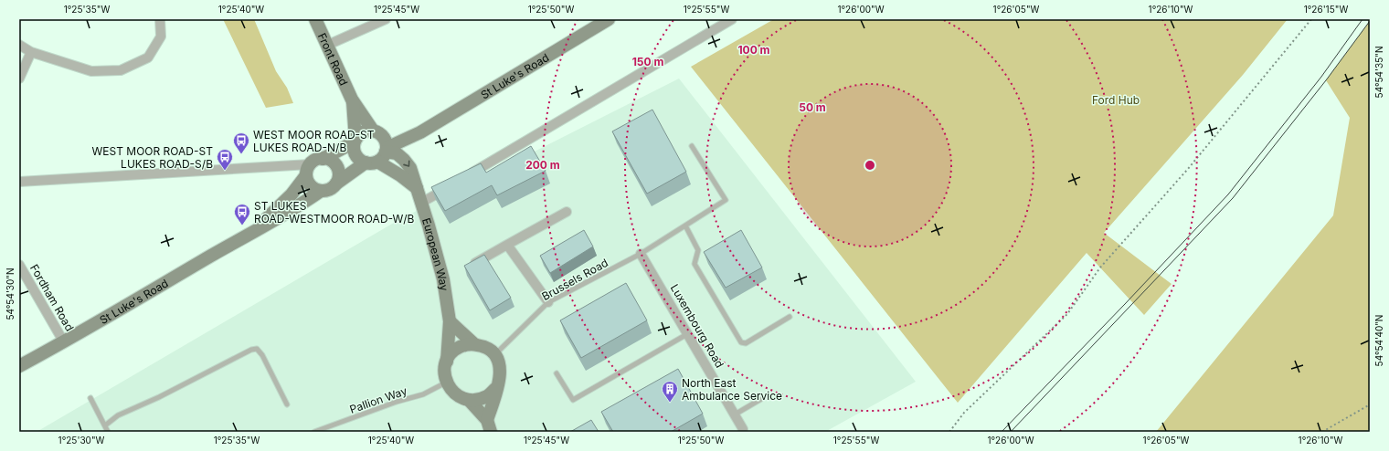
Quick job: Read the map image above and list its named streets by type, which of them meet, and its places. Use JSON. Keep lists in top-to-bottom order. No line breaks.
{"streets":{"street":["Front Road","St Luke's Road","European Way","Fordham Road","Luxembourg Road"],"lane":["Brussels Road","Pallion Way"]},"crossings":[["St Luke's Road","European Way"],["St Luke's Road","Fordham Road"],["European Way","Brussels Road"],["European Way","Pallion Way"],["Brussels Road","Luxembourg Road"],["Brussels Road","Pallion Way"]],"parks":["Ford Hub"],"places":{"bus stop":["WEST MOOR ROAD-ST LUKES ROAD-N/B","WEST MOOR ROAD-ST LUKES ROAD-S/B","ST LUKES ROAD-WESTMOOR ROAD-W/B"],"building":["North East Ambulance Service"]},"coordinates":["1°25'35\"W","1°25'40\"W","1°25'45\"W","1°25'50\"W","1°25'55\"W","1°26'00\"W","1°26'05\"W","1°26'10\"W","1°26'15\"W","54°54'35\"N","54°54'30\"N","54°54'40\"N","1°25'30\"W"],"rings":["100 m","150 m","50 m","200 m"]}
